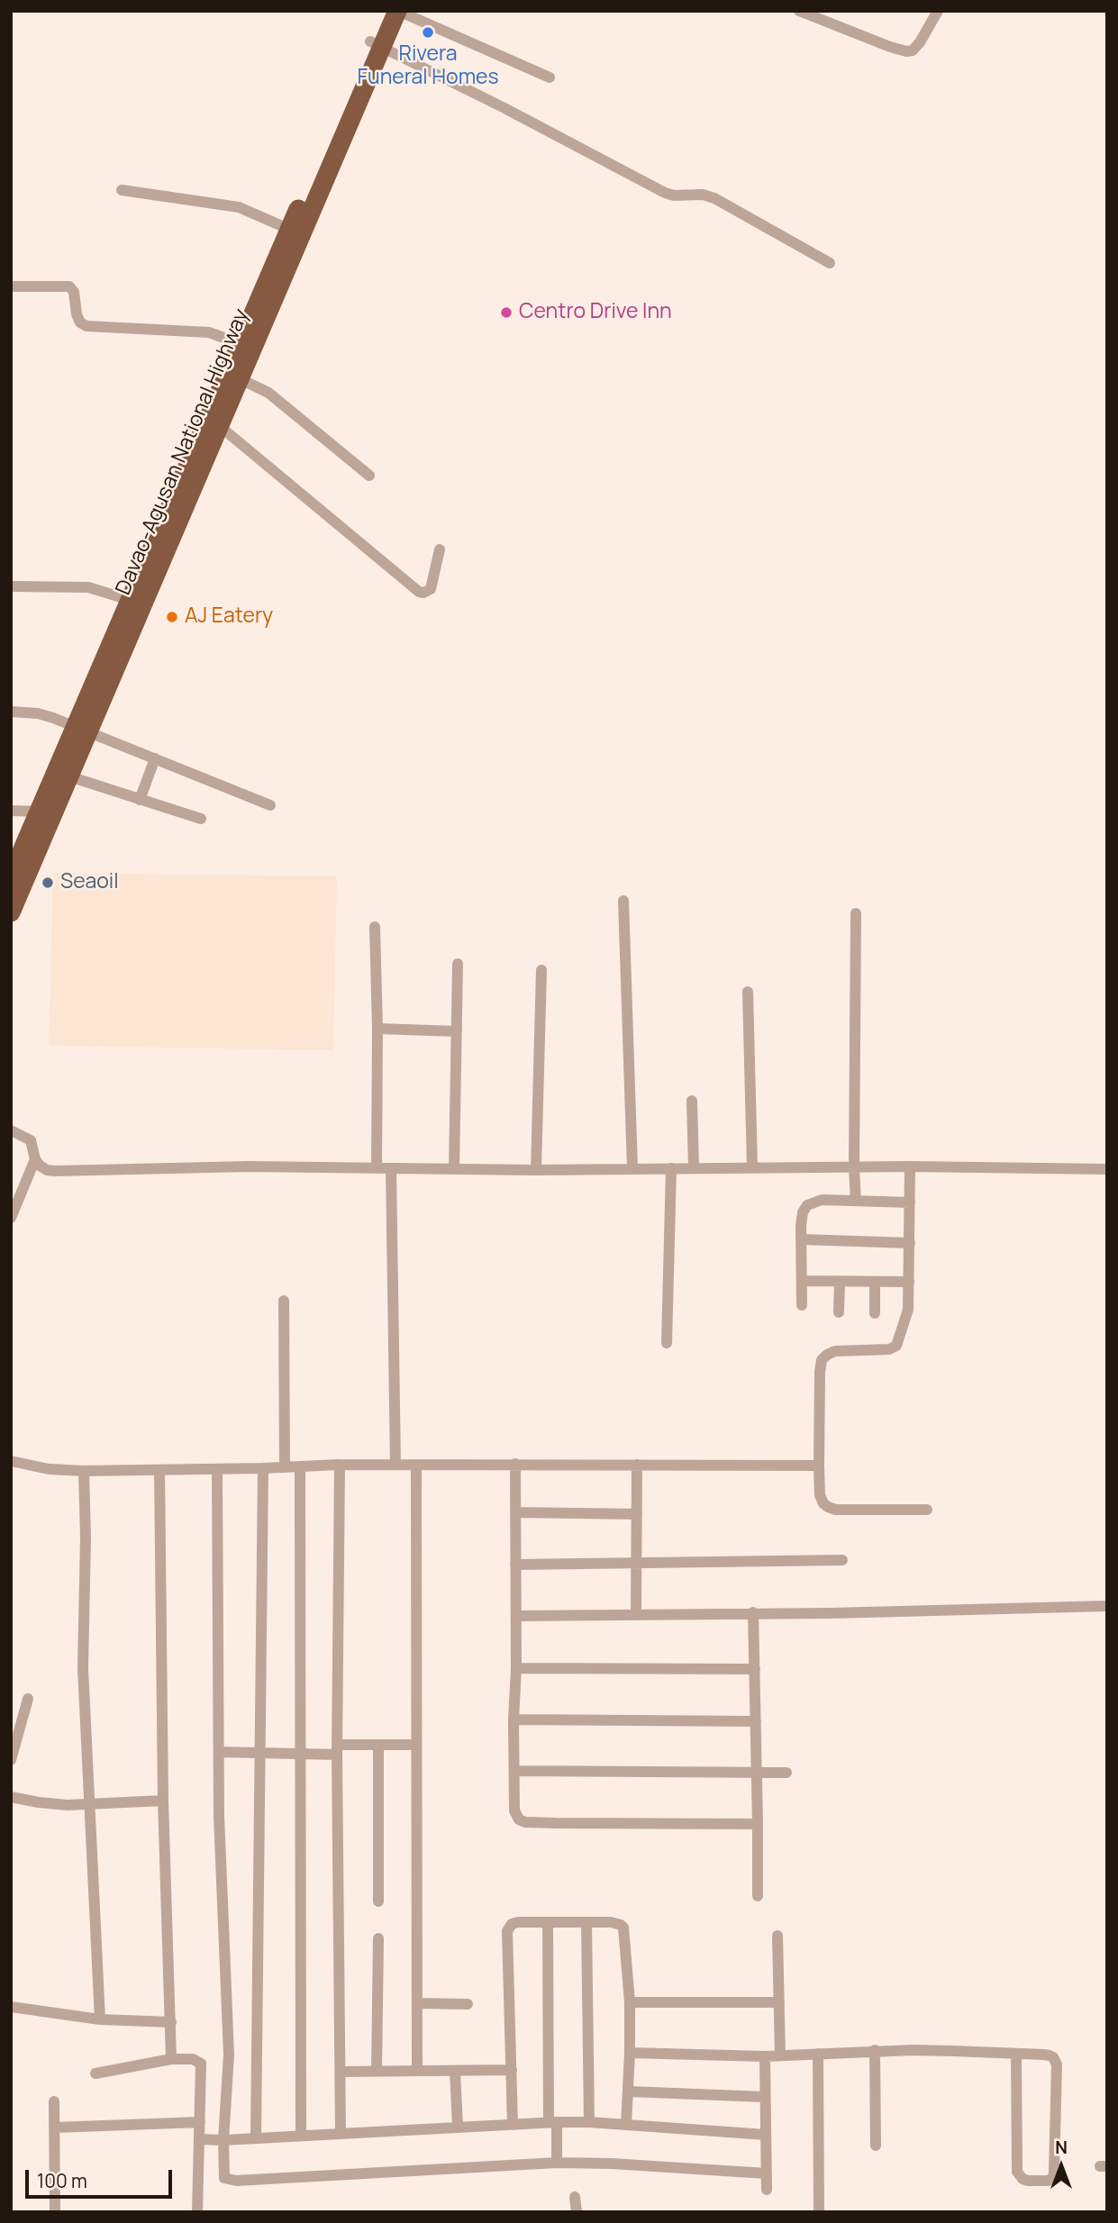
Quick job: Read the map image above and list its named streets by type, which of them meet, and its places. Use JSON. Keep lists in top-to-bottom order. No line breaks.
{"streets":{"highway":["Davao-Agusan National Highway"]},"places":["Rivera Funeral Homes","Centro Drive Inn","AJ Eatery","Seaoil"],"scale_bar":"100 m","north":"top"}
